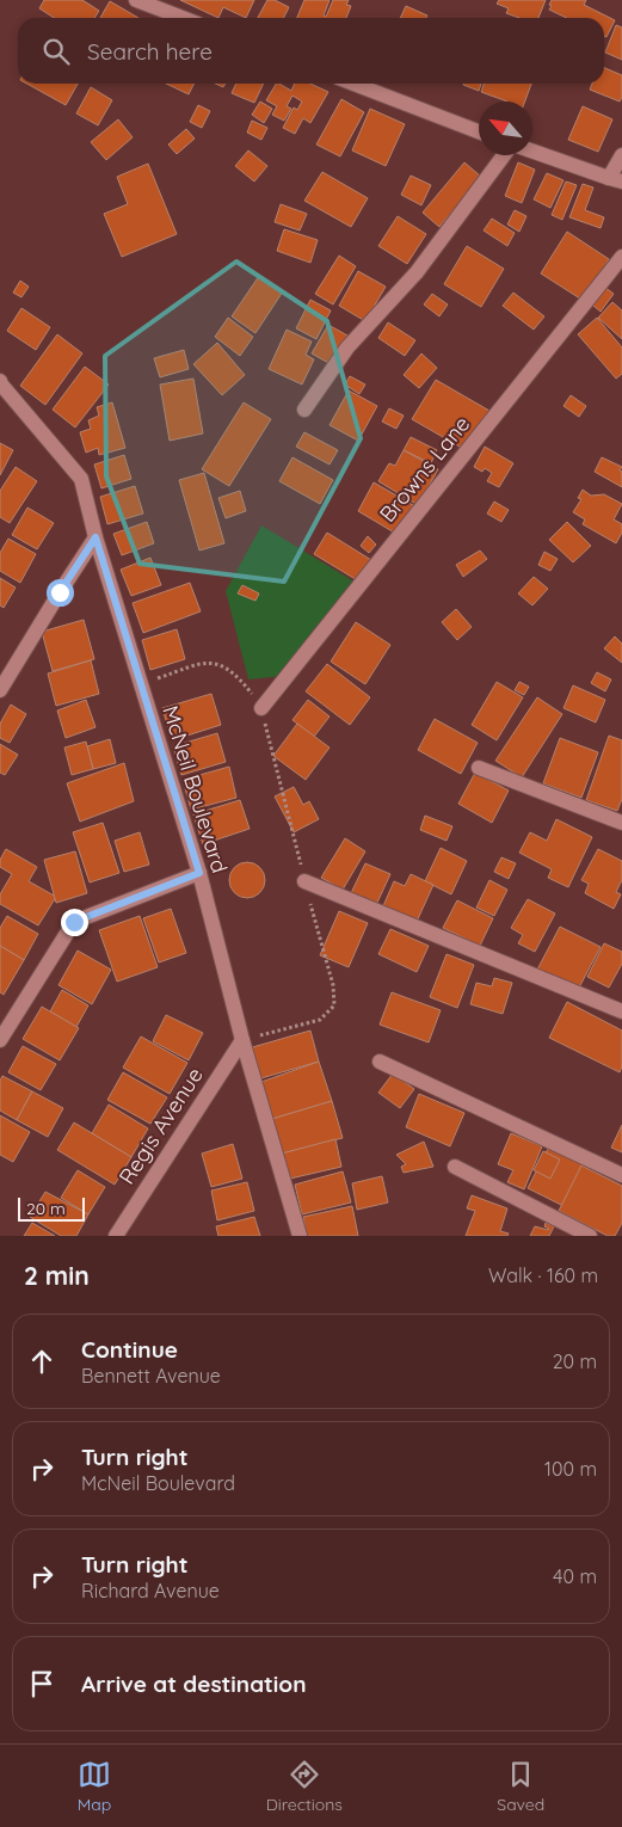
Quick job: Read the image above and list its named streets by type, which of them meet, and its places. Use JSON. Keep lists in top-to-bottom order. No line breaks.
{"streets":{"street":["Browns Lane","McNeil Boulevard","Regis Avenue"]},"crossings":[["McNeil Boulevard","Regis Avenue"]],"scale_bar":"20 m","north":"top left","page":{"search":"Search here","scale":"20 m","heading":["2 min","Walk · 160 m"],"list":[["Continue","Bennett Avenue","20 m"],["Turn right","McNeil Boulevard","100 m"],["Turn right","Richard Avenue","40 m"],"Arrive at destination"],"nav":["Map","Directions","Saved"]}}
